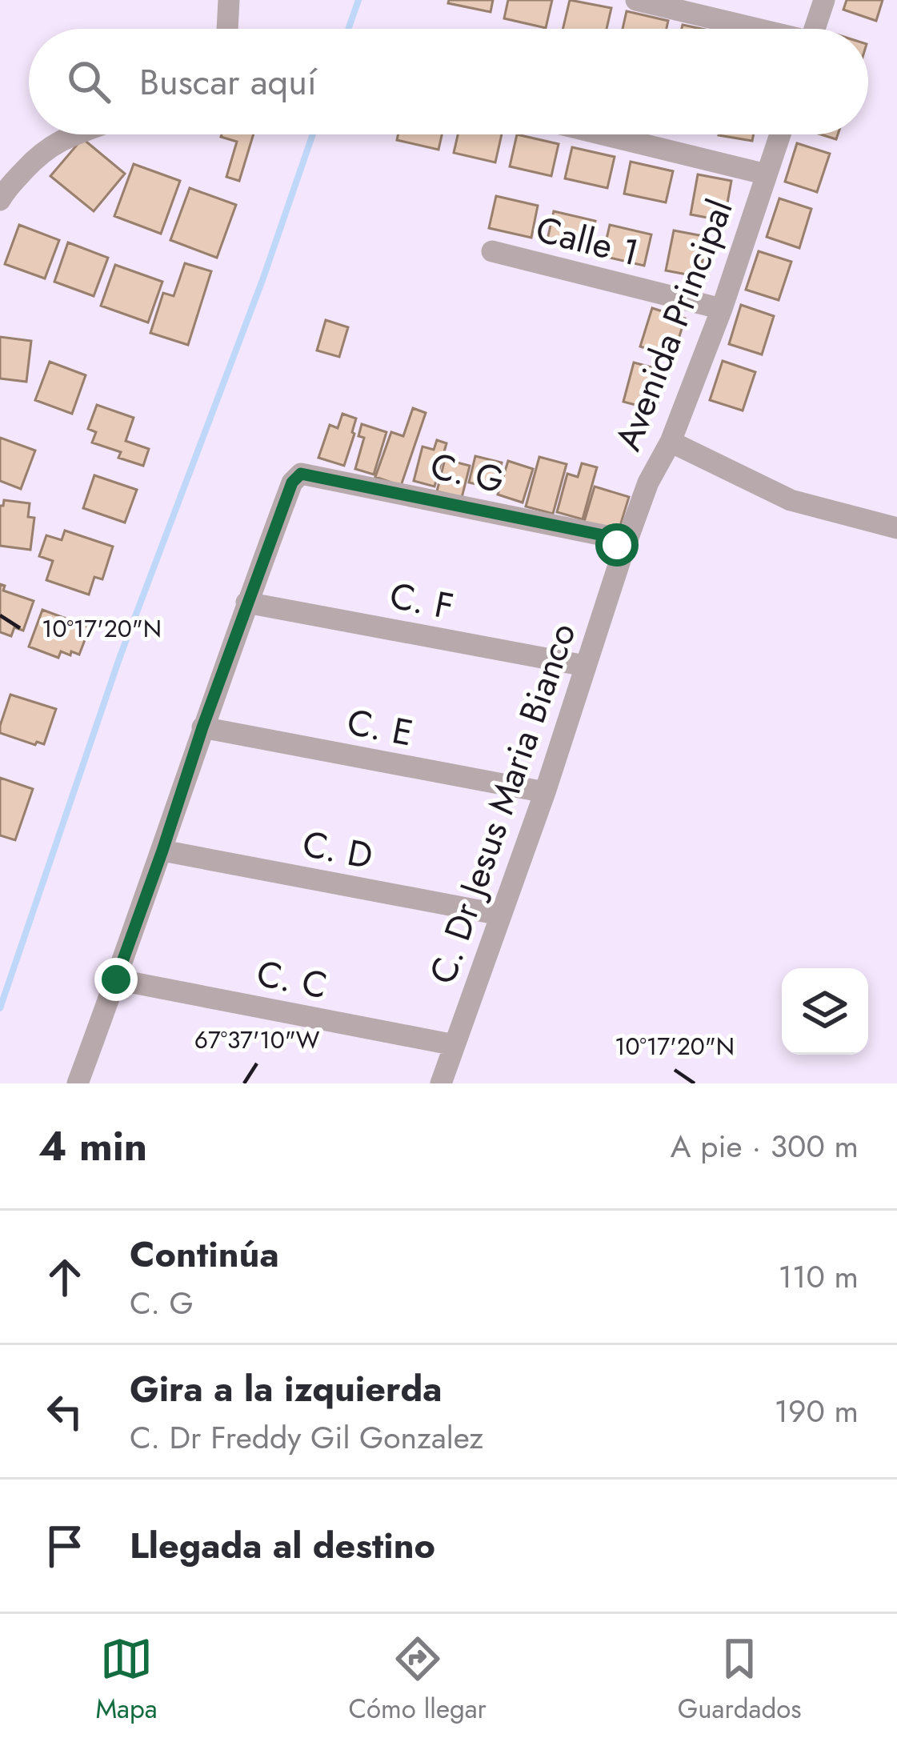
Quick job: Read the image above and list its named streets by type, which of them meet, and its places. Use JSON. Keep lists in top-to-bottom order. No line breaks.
{"streets":{"street":["Calle 1","Avenida Principal","C. G","C. F","C. E","C. Dr Jesus Maria Bianco","C. D","C. C"]},"crossings":[["Calle 1","Avenida Principal"],["Avenida Principal","C. G"],["Avenida Principal","C. Dr Jesus Maria Bianco"],["C. G","C. F"],["C. G","C. Dr Jesus Maria Bianco"],["C. F","C. Dr Jesus Maria Bianco"],["C. E","C. Dr Jesus Maria Bianco"],["C. Dr Jesus Maria Bianco","C. D"],["C. Dr Jesus Maria Bianco","C. C"]],"page":{"search":"Buscar aquí","heading":["4 min","A pie · 300 m"],"list":[["Continúa","C. G","110 m"],["Gira a la izquierda","C. Dr Freddy Gil Gonzalez","190 m"],"Llegada al destino"],"nav":["Mapa","Cómo llegar","Guardados"]},"coordinates":["10°17'20\"N","67°37'10\"W"]}
